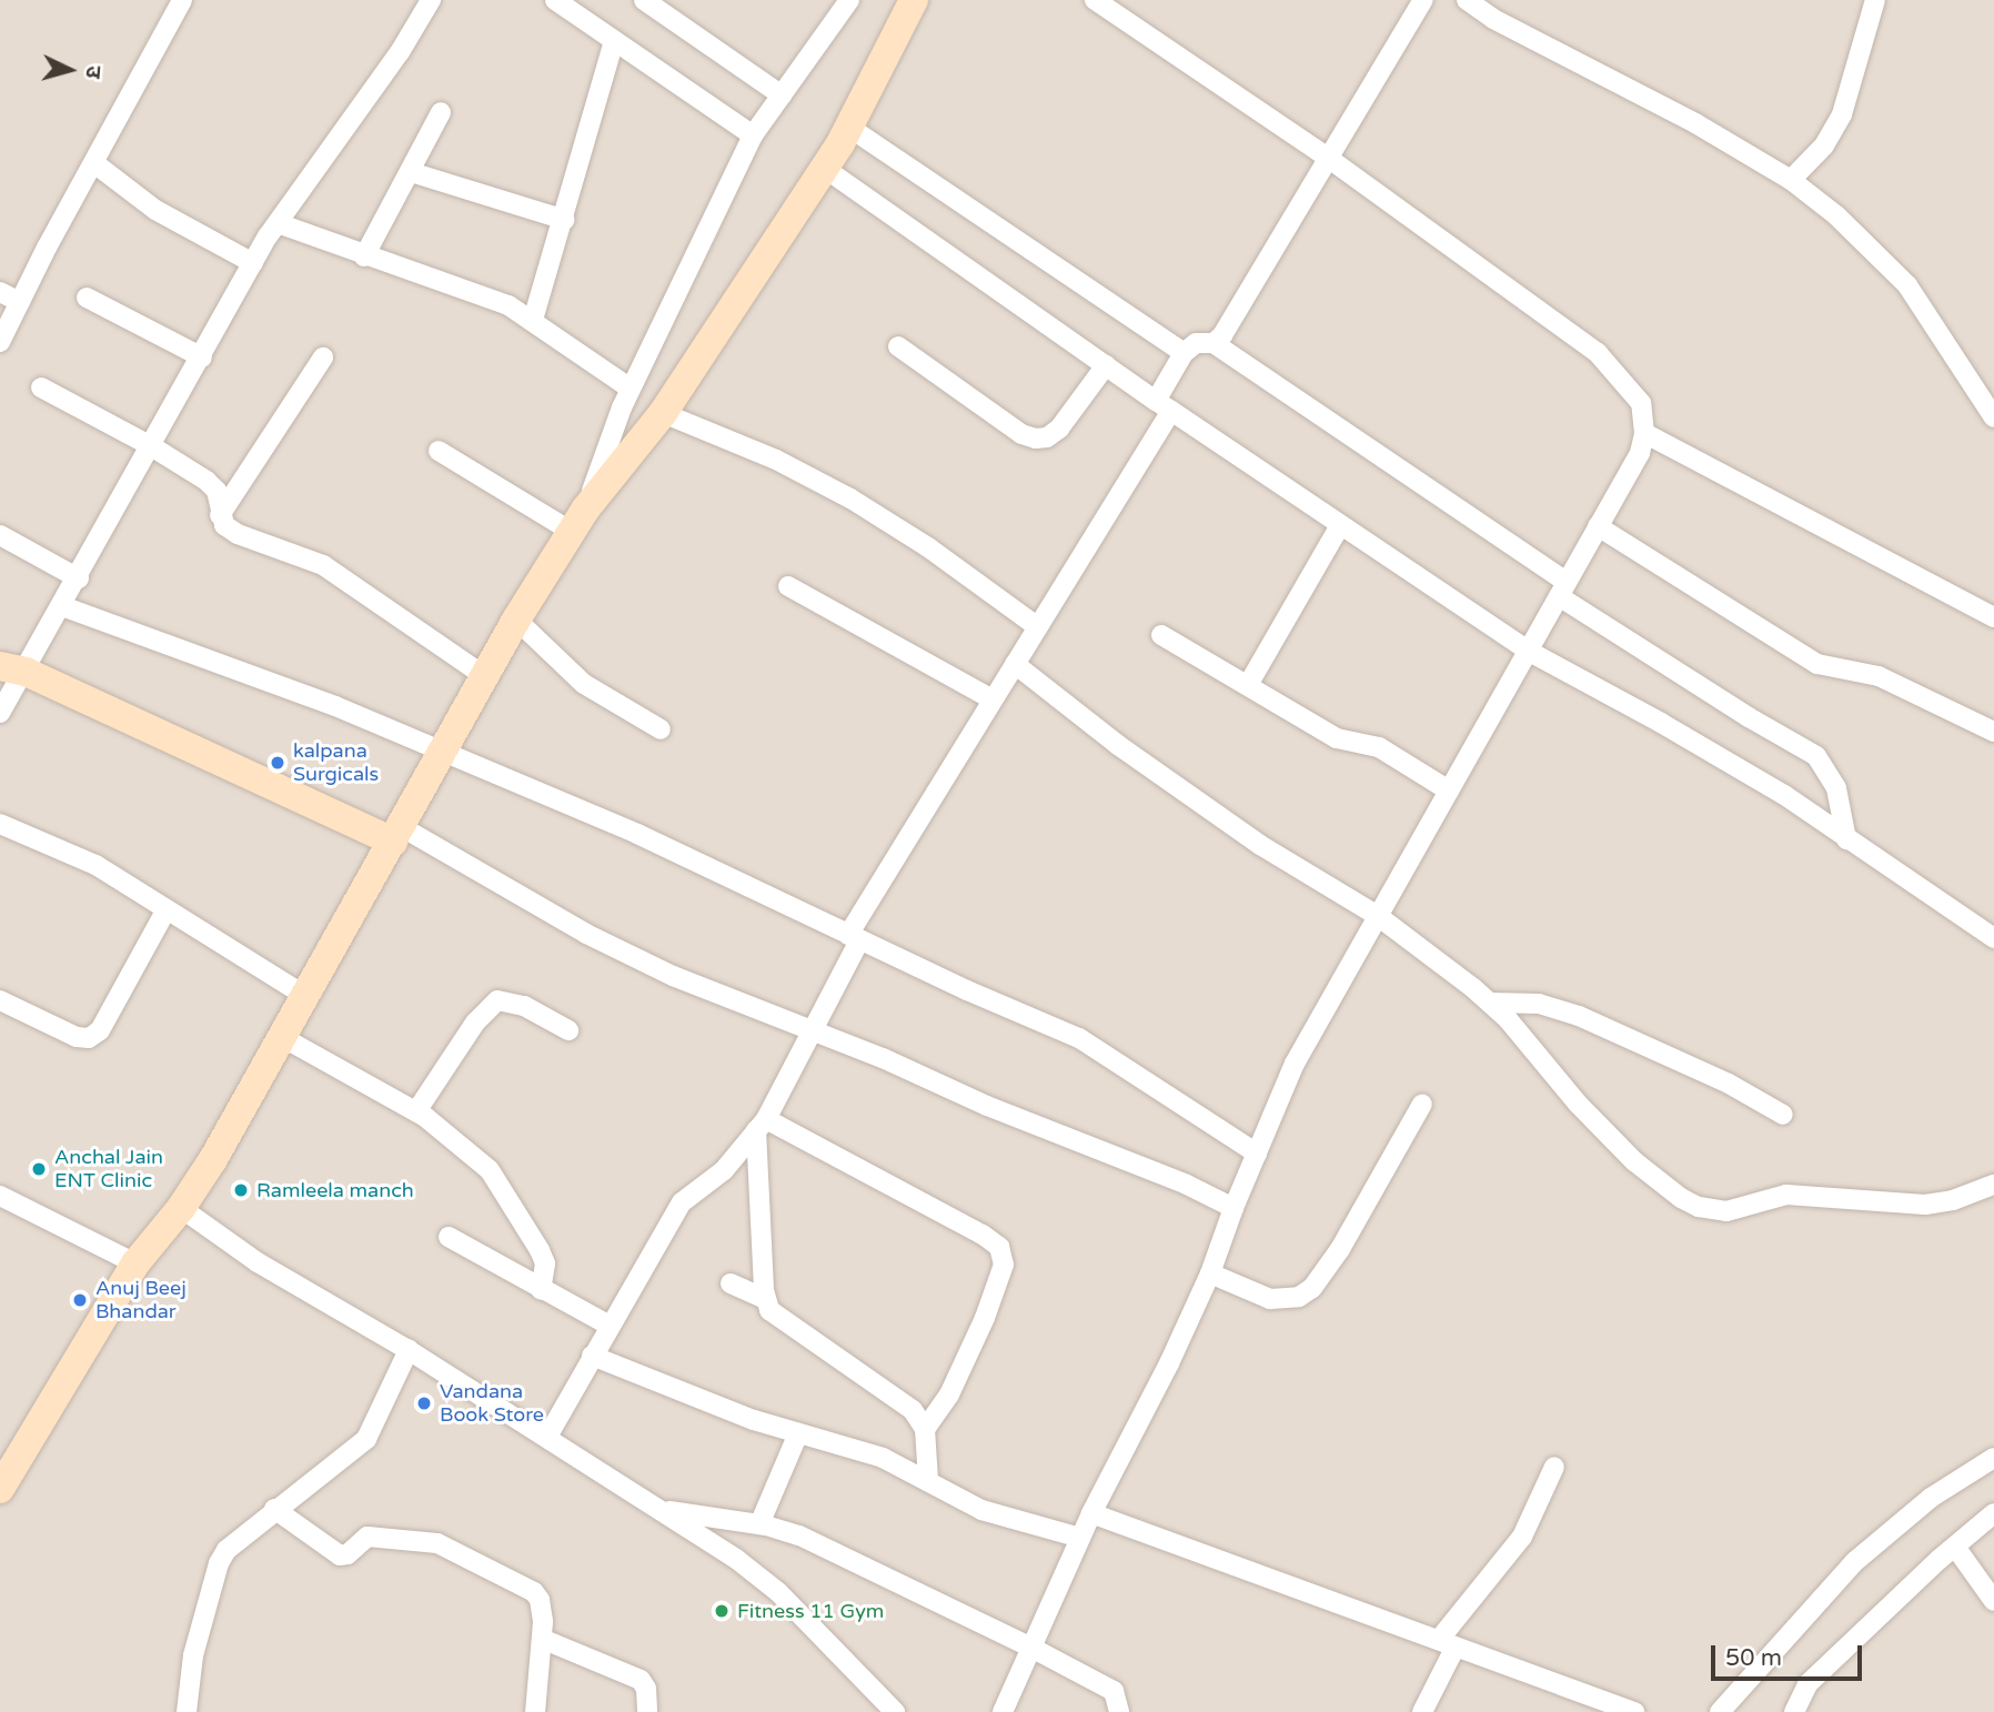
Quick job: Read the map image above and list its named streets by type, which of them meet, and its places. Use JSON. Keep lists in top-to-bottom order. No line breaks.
{"places":["kalpana Surgicals","Anchal Jain ENT Clinic","Ramleela manch","Anuj Beej Bhandar","Vandana Book Store","Fitness 11 Gym"],"scale_bar":"50 m","north":"right"}
